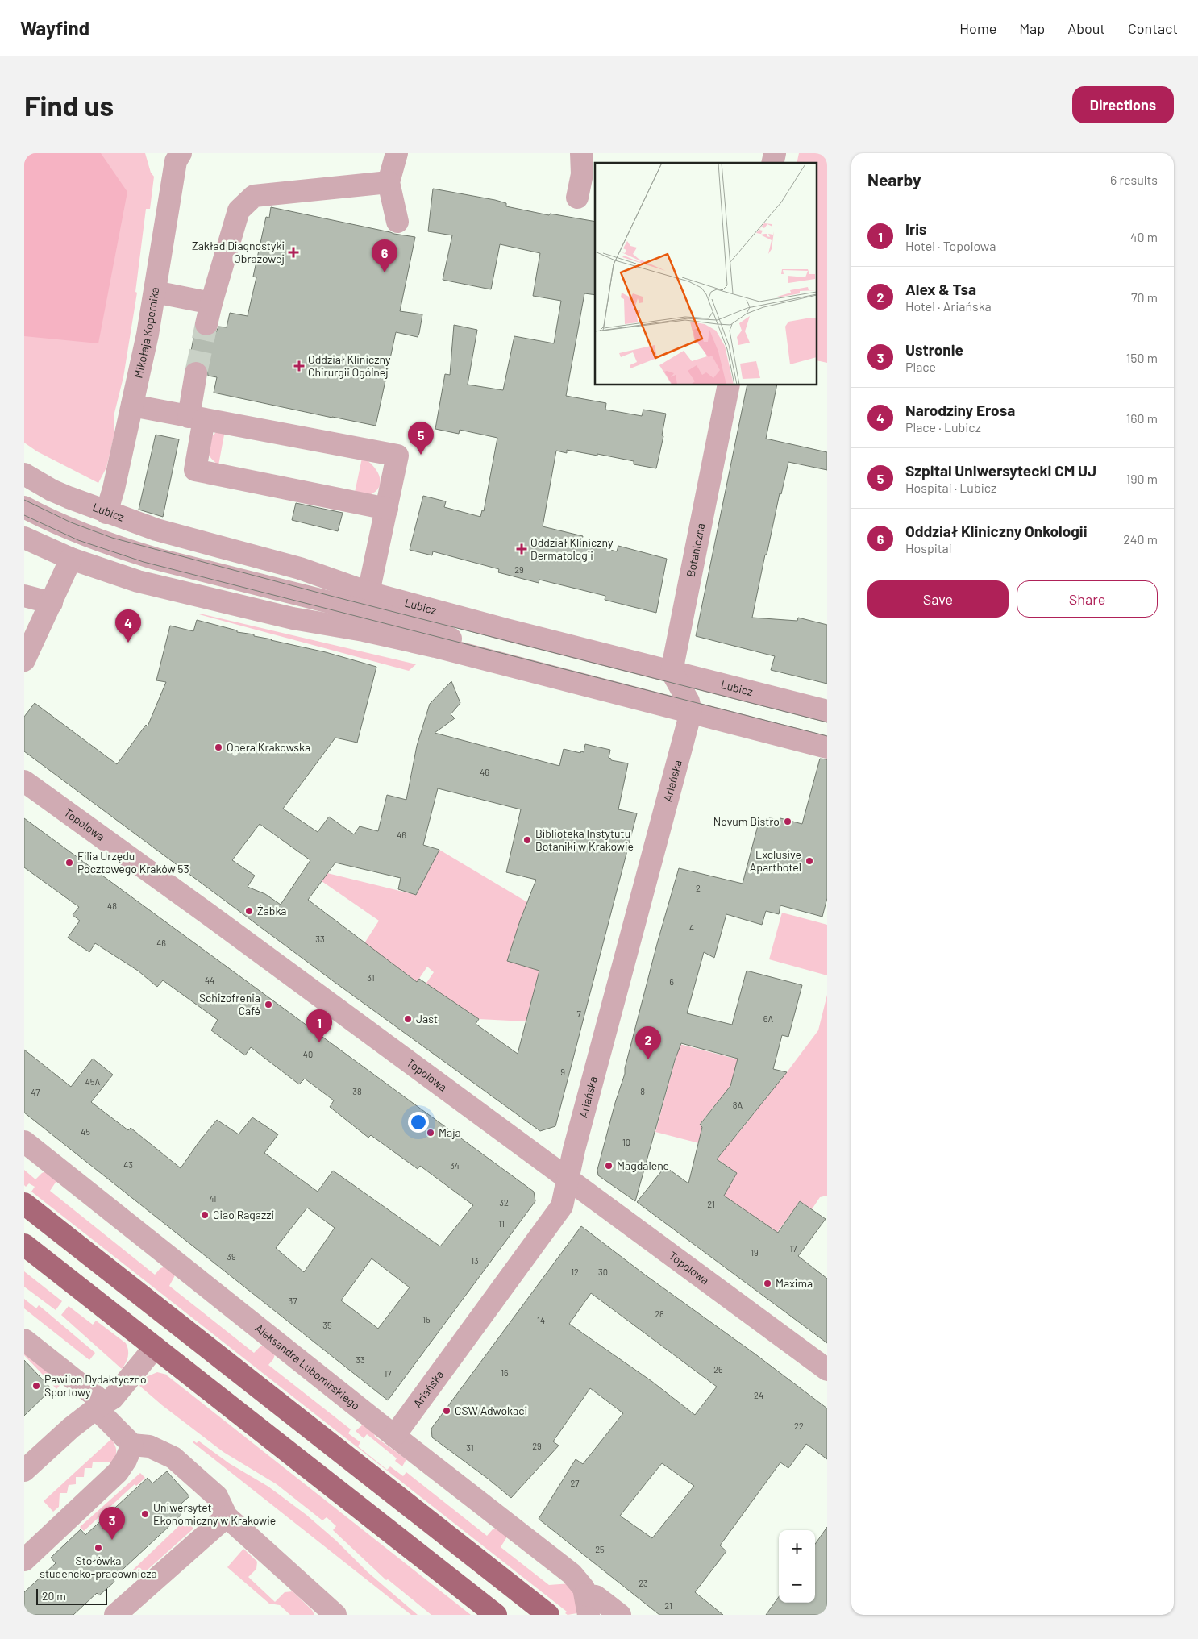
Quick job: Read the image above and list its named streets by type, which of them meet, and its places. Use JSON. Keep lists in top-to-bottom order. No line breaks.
{"streets":{"street":["Mikołaja Kopernika","Lubicz","Botaniczna","Ariańska","Topolowa","Aleksandra Lubomirskiego"]},"crossings":[["Mikołaja Kopernika","Lubicz"],["Lubicz","Botaniczna"],["Ariańska","Topolowa"],["Ariańska","Aleksandra Lubomirskiego"]],"places":{"health":["Zakład Diagnostyki Obrazowej","Oddział Kliniczny Chirurgii Ogólnej","Oddział Kliniczny Dermatologii"],"other":["Opera Krakowska","Novum Bistro","Biblioteka Instytutu Botaniki w Krakowie","Exclusive Aparthotel","Filia Urzędu Pocztowego Kraków 53","Żabka","Schizofrenia Café","Jast","Maja","Magdalene","Ciao Ragazzi","Maxima","Pawilon Dydaktyczno Sportowy","CSW Adwokaci","Uniwersytet Ekonomiczny w Krakowie","Stołówka studencko-pracownicza"]},"house_numbers":["29","46","46","2","48","4","33","46","31","44","6","7","6A","40","9","45A","38","8","47","8A","45","10","43","34","41","32","21","11","17","19","39","13","12","30","37","28","15","14","35","33","26","16","17","24","22","29","31","27","25","23","21"],"scale_bar":"20 m","page":{"header":"Wayfind","nav":["Home","Map","About","Contact"],"buttons":["Directions",["Save","Share"]],"title":"Find us","heading":["Nearby","6 results"],"list":[{"mark":"1","name":"Iris","note":"Hotel · Topolowa","value":"40 m"},{"mark":"2","name":"Alex & Tsa","note":"Hotel · Ariańska","value":"70 m"},{"mark":"3","name":"Ustronie","note":"Place","value":"150 m"},{"mark":"4","name":"Narodziny Erosa","note":"Place · Lubicz","value":"160 m"},{"mark":"5","name":"Szpital Uniwersytecki CM UJ","note":"Hospital · Lubicz","value":"190 m"},{"mark":"6","name":"Oddział Kliniczny Onkologii","note":"Hospital","value":"240 m"}],"pins":["6","5","4","1","2","3"],"map_buttons":["+","−"],"scale":"20 m"}}
